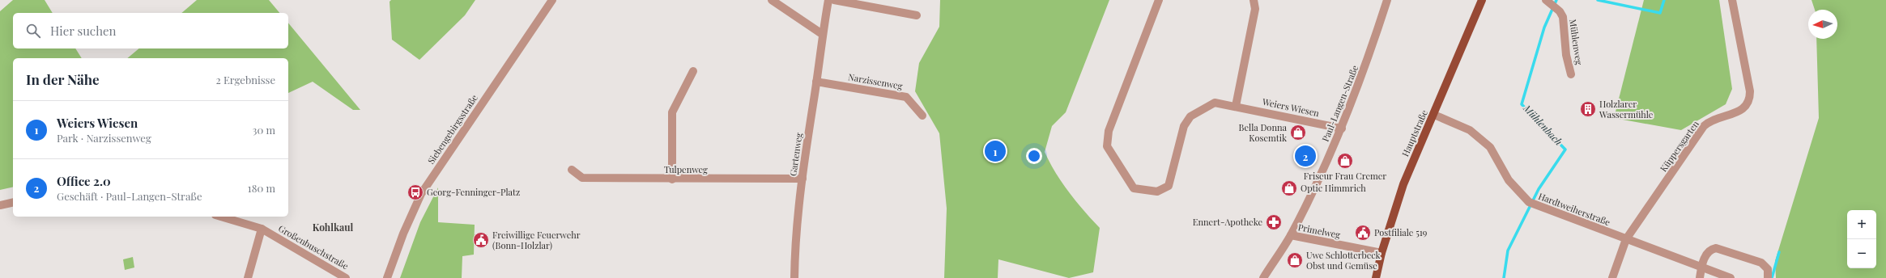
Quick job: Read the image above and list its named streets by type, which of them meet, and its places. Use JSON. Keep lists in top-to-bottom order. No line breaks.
{"streets":{"main road":["Hauptstraße"],"street":["Mühlenweg","Narzissenweg","Paul-Langen-Straße","Weiers Wiesen","Siebengebirgsstraße","Küppersgarten","Gartenweg","Tulpenweg","Hardtweiherstraße","Primelweg","Großenbuschstraße"]},"crossings":[["Narzissenweg","Gartenweg"],["Paul-Langen-Straße","Weiers Wiesen"],["Paul-Langen-Straße","Primelweg"],["Hauptstraße","Hardtweiherstraße"],["Hauptstraße","Primelweg"],["Küppersgarten","Hardtweiherstraße"],["Gartenweg","Tulpenweg"]],"districts":["Kohlkaul"],"water":["Mühlenbach"],"places":{"building":["Holzlarer Wassermühle"],"shop":["Bella Donna Kosemtik","Friseur Frau Cremer","Optic Himmrich","Uwe Schlotterbeck Obst und Gemüse"],"bus stop":["Georg-Fenninger-Platz"],"pharmacy":["Ennert-Apotheke"],"public building":["Postfiliale 519","Freiwillige Feuerwehr (Bonn-Holzlar)"]},"north":"left","page":{"search":"Hier suchen","heading":["In der Nähe","2 Ergebnisse"],"list":[{"mark":"1","name":"Weiers Wiesen","note":"Park · Narzissenweg","value":"30 m"},{"mark":"2","name":"Office 2.0","note":"Geschäft · Paul-Langen-Straße","value":"180 m"}],"pins":["1","2"],"map_buttons":["+","−"]}}
